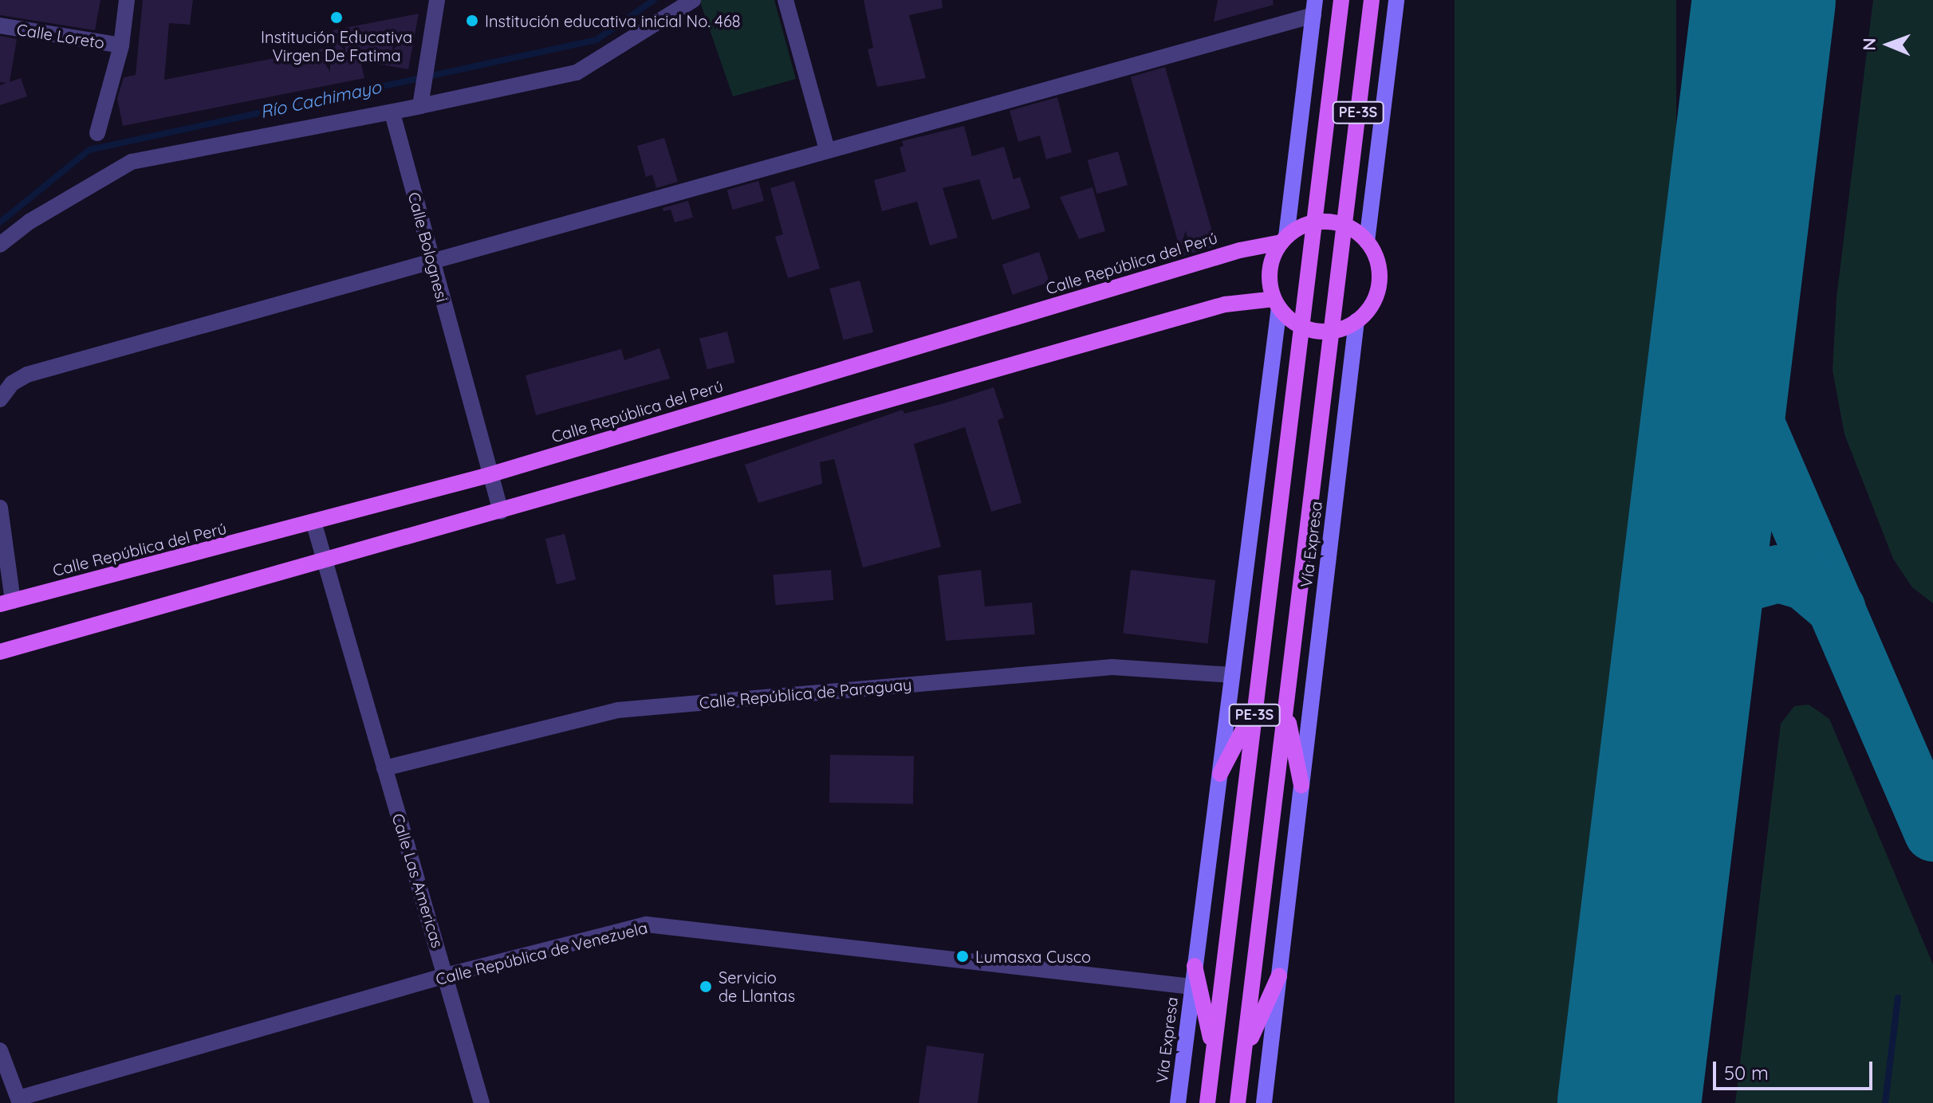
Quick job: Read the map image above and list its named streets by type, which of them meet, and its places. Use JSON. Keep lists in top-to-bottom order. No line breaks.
{"streets":{"main road":["PE-3S","Calle República del Perú","Vía Expresa"],"street":["Calle Loreto","Calle Bolognesi","Calle República de Paraguay","Calle Las Americas","Calle República de Venezuela"]},"crossings":[["PE-3S","Calle República del Perú"],["Calle Bolognesi","Calle República del Perú"],["Calle República del Perú","Vía Expresa"],["Calle República del Perú","Calle Las Americas"],["Vía Expresa","Calle República de Paraguay"],["Vía Expresa","Calle República de Venezuela"],["Calle República de Paraguay","Calle Las Americas"],["Calle Las Americas","Calle República de Venezuela"]],"water":["Río Cachimayo"],"places":["Institución Educativa Virgen De Fatima","Institución educativa inicial No. 468","Lumasxa Cusco","Servicio de Llantas"],"scale_bar":"50 m","north":"left"}
